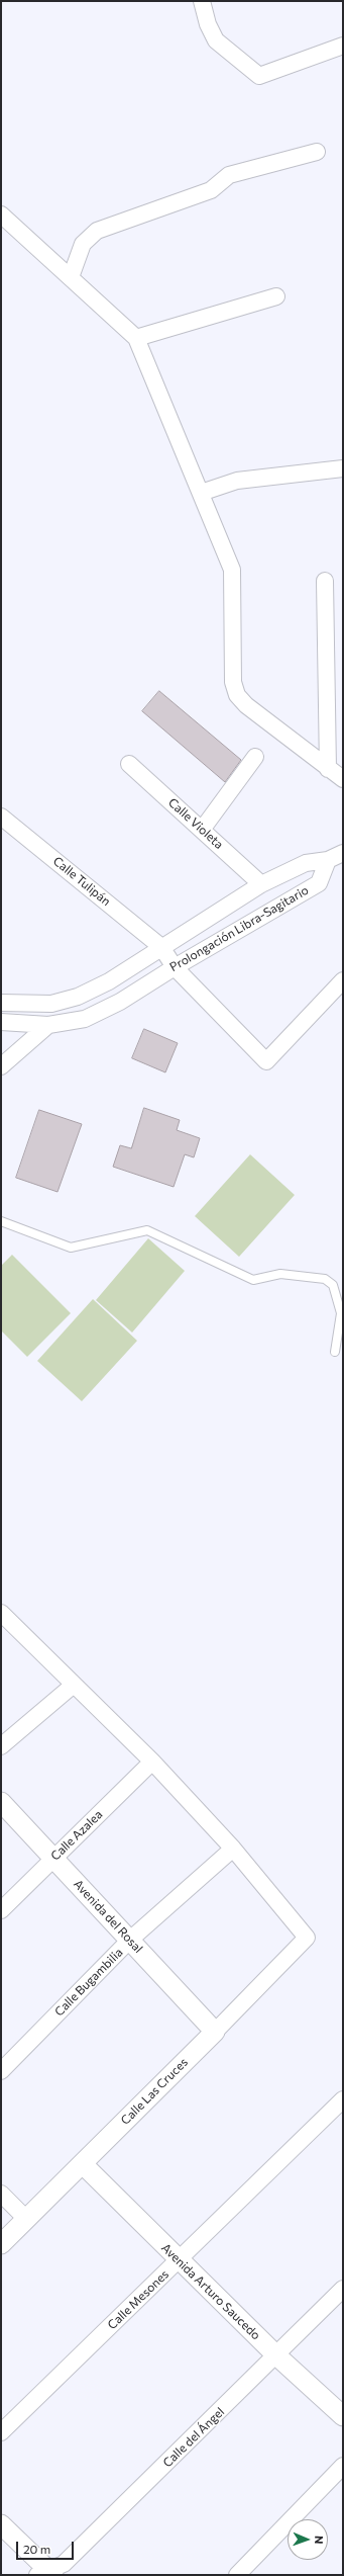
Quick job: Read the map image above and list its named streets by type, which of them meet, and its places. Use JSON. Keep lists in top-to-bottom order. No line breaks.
{"streets":{"street":["Calle Violeta","Calle Tulipán","Prolongación Libra-Sagitario","Calle Azalea","Avenida del Rosal","Calle Bugambilia","Calle Las Cruces","Avenida Arturo Saucedo","Calle Mesones","Calle del Ángel"]},"crossings":[["Calle Violeta","Prolongación Libra-Sagitario"],["Calle Tulipán","Prolongación Libra-Sagitario"],["Calle Azalea","Avenida del Rosal"],["Avenida del Rosal","Calle Bugambilia"],["Avenida del Rosal","Calle Las Cruces"],["Calle Bugambilia","Calle Las Cruces"],["Calle Las Cruces","Avenida Arturo Saucedo"],["Avenida Arturo Saucedo","Calle Mesones"],["Avenida Arturo Saucedo","Calle del Ángel"]],"scale_bar":"20 m","north":"right"}
